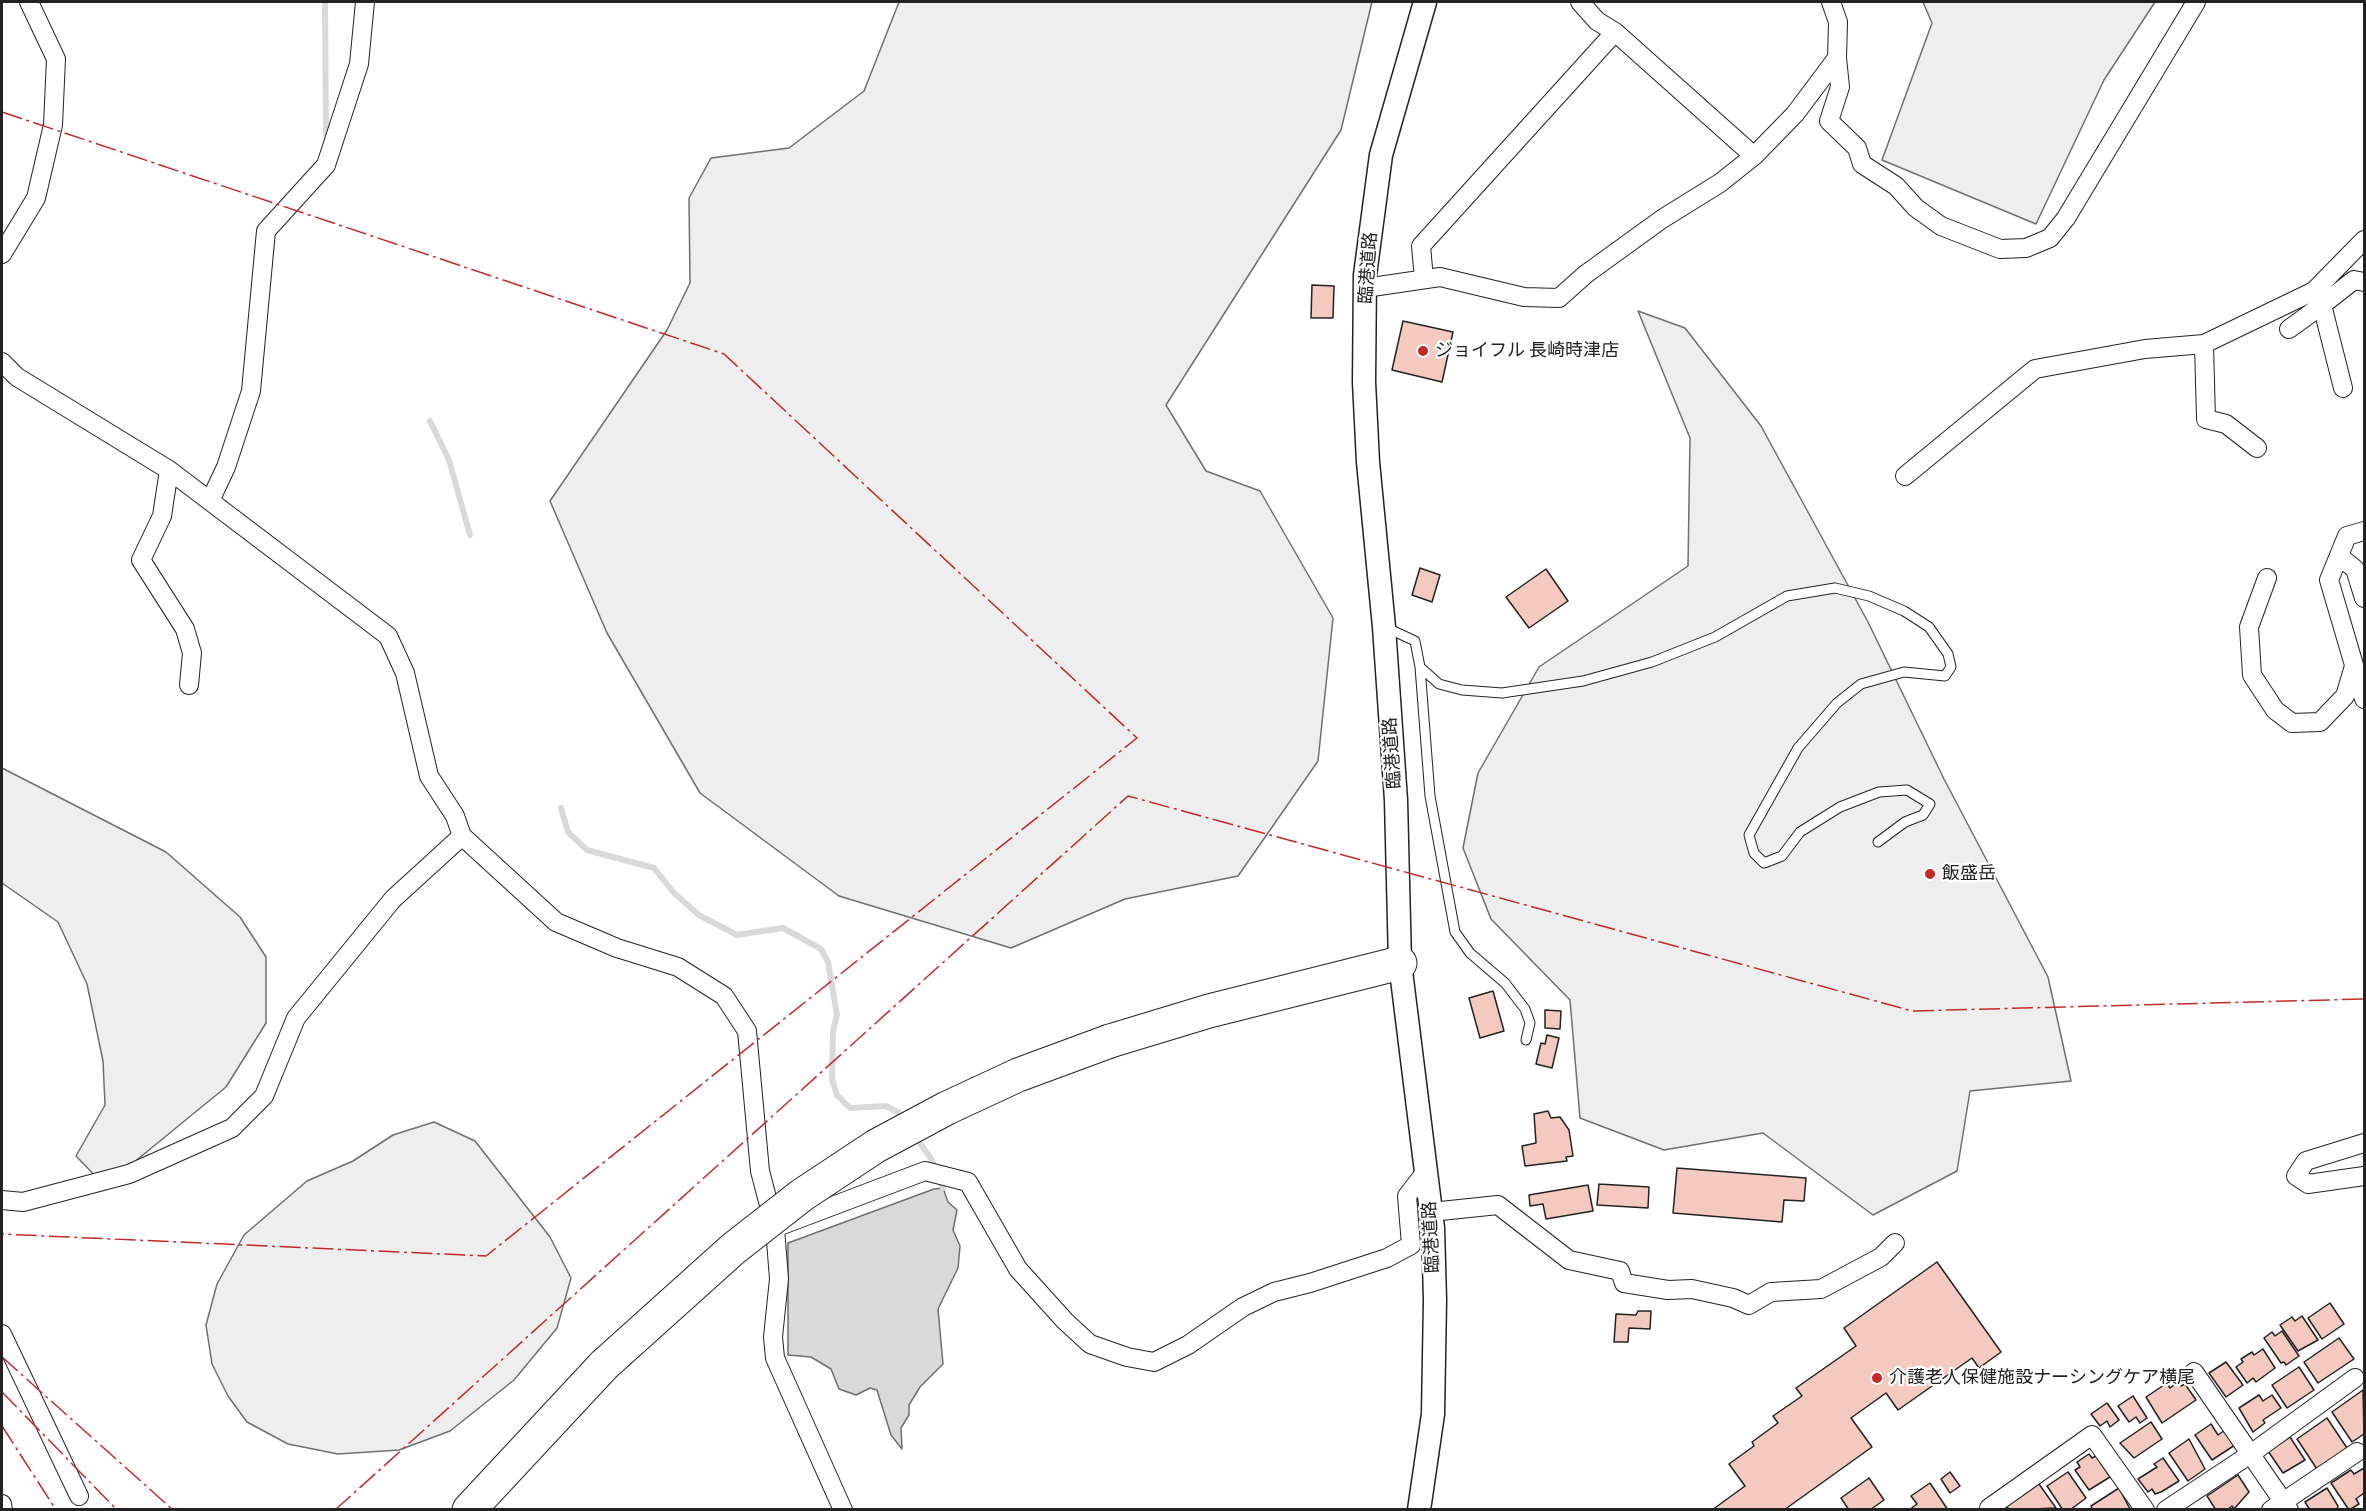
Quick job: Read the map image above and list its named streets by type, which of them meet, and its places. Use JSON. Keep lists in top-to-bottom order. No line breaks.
{"streets":{"street":["臨港道路"]},"places":["ジョイフル 長崎時津店","飯盛岳","介護老人保健施設ナーシングケア横尾"]}
